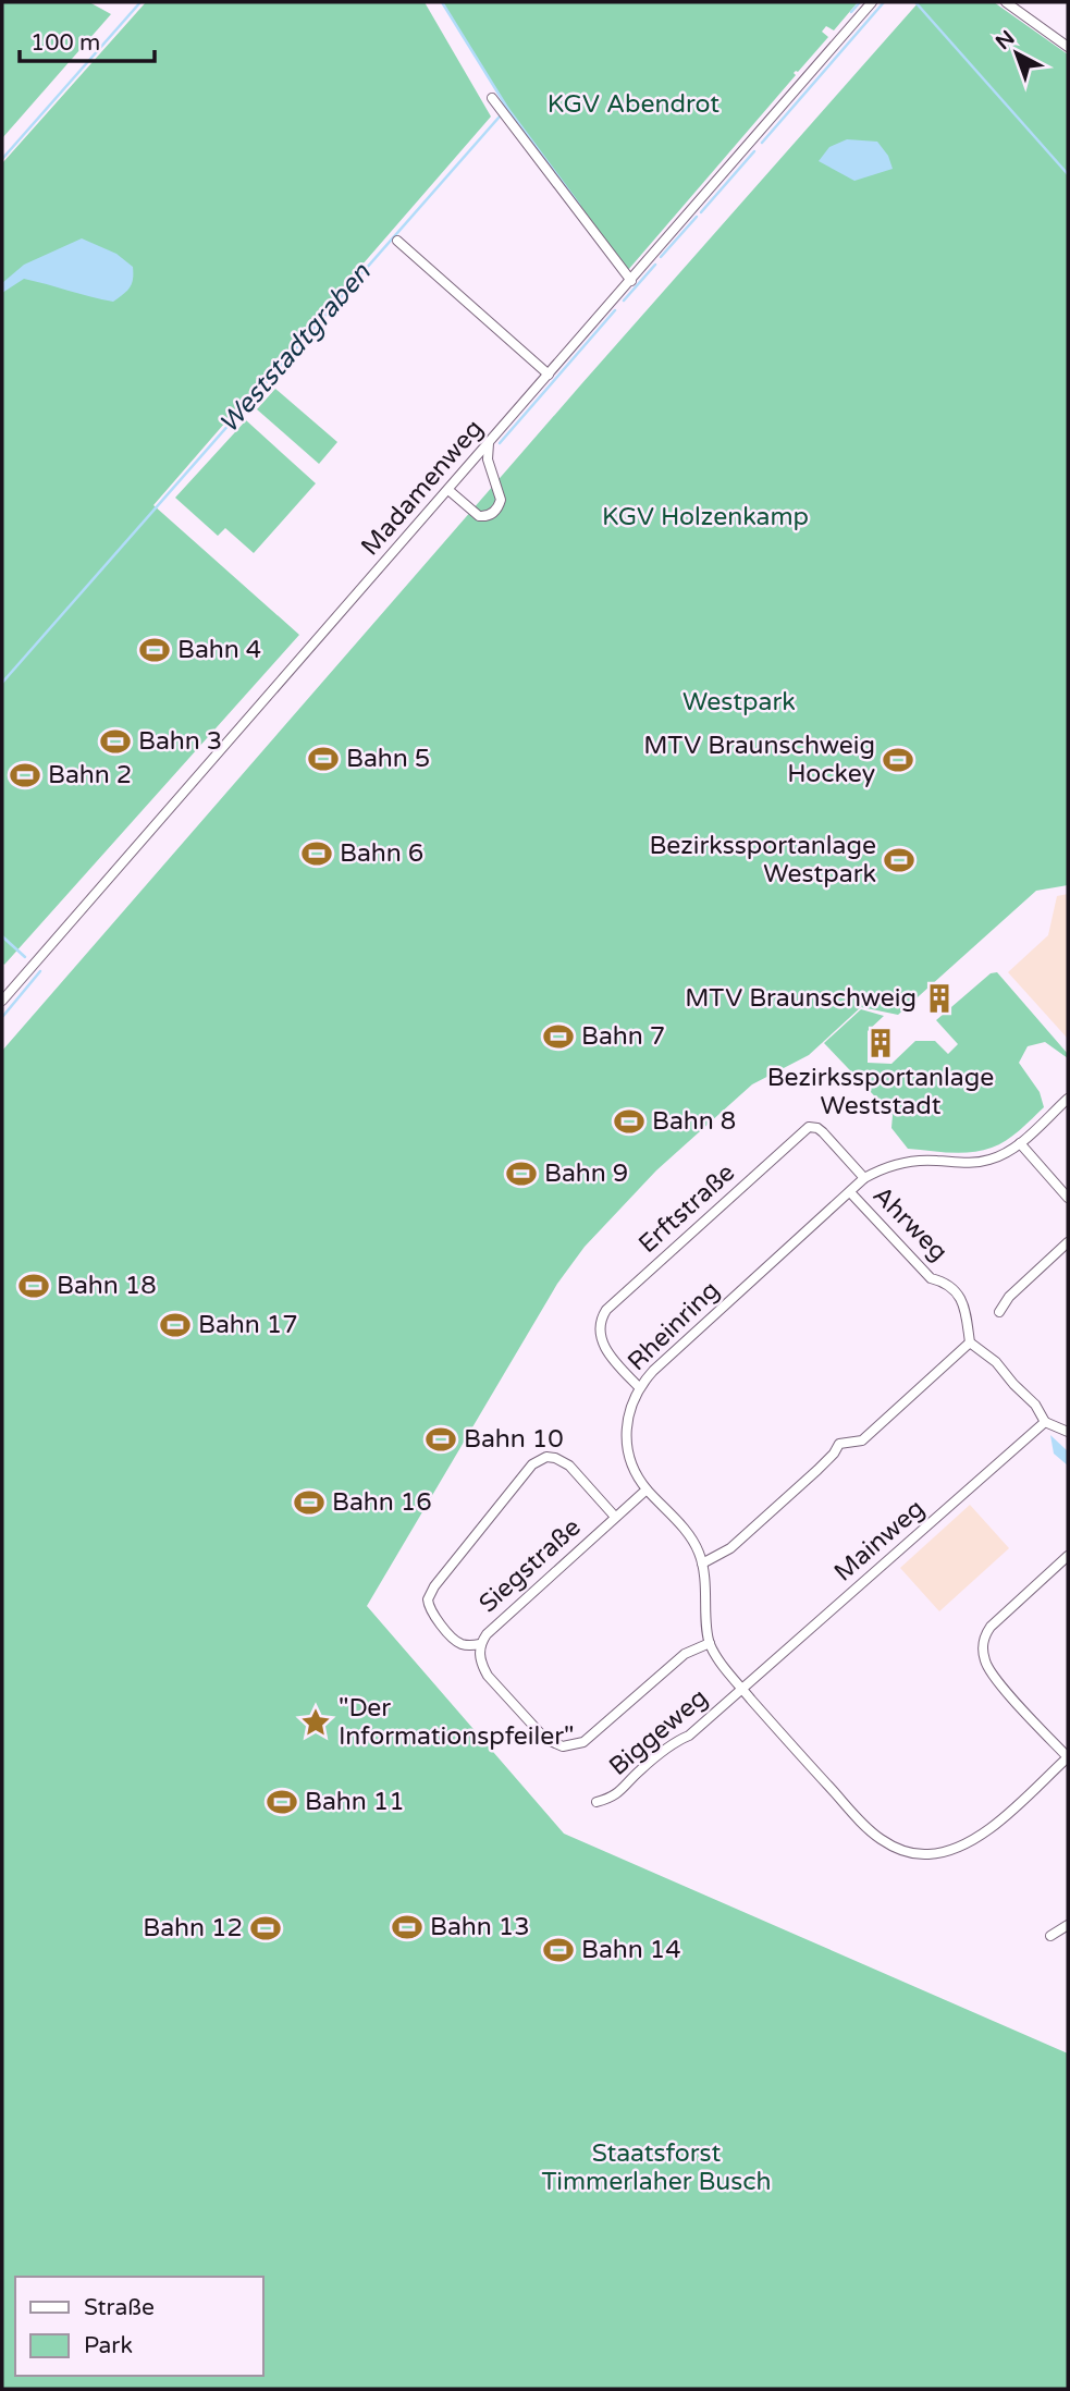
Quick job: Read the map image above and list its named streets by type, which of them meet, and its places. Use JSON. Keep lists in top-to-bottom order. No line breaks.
{"streets":{"street":["Madamenweg","Erftstraße","Ahrweg","Rheinring","Mainweg","Siegstraße","Biggeweg"]},"crossings":[["Erftstraße","Rheinring"],["Ahrweg","Rheinring"],["Rheinring","Mainweg"],["Rheinring","Siegstraße"],["Rheinring","Biggeweg"],["Mainweg","Biggeweg"]],"water":["Weststadtgraben"],"parks":["KGV Abendrot","KGV Holzenkamp","Westpark","Staatsforst Timmerlaher Busch"],"places":{"sports":["Bahn 4","Bahn 3","Bahn 5","MTV Braunschweig Hockey","Bahn 2","Bahn 6","Bezirkssportanlage Westpark","Bahn 7","Bahn 8","Bahn 9","Bahn 18","Bahn 17","Bahn 10","Bahn 16","Bahn 11","Bahn 13","Bahn 12","Bahn 14"],"building":["MTV Braunschweig","Bezirkssportanlage Weststadt"],"place":["\"Der Informationspfeiler\""]},"legend":["Straße","Park"],"scale_bar":"100 m","north":"top left"}
